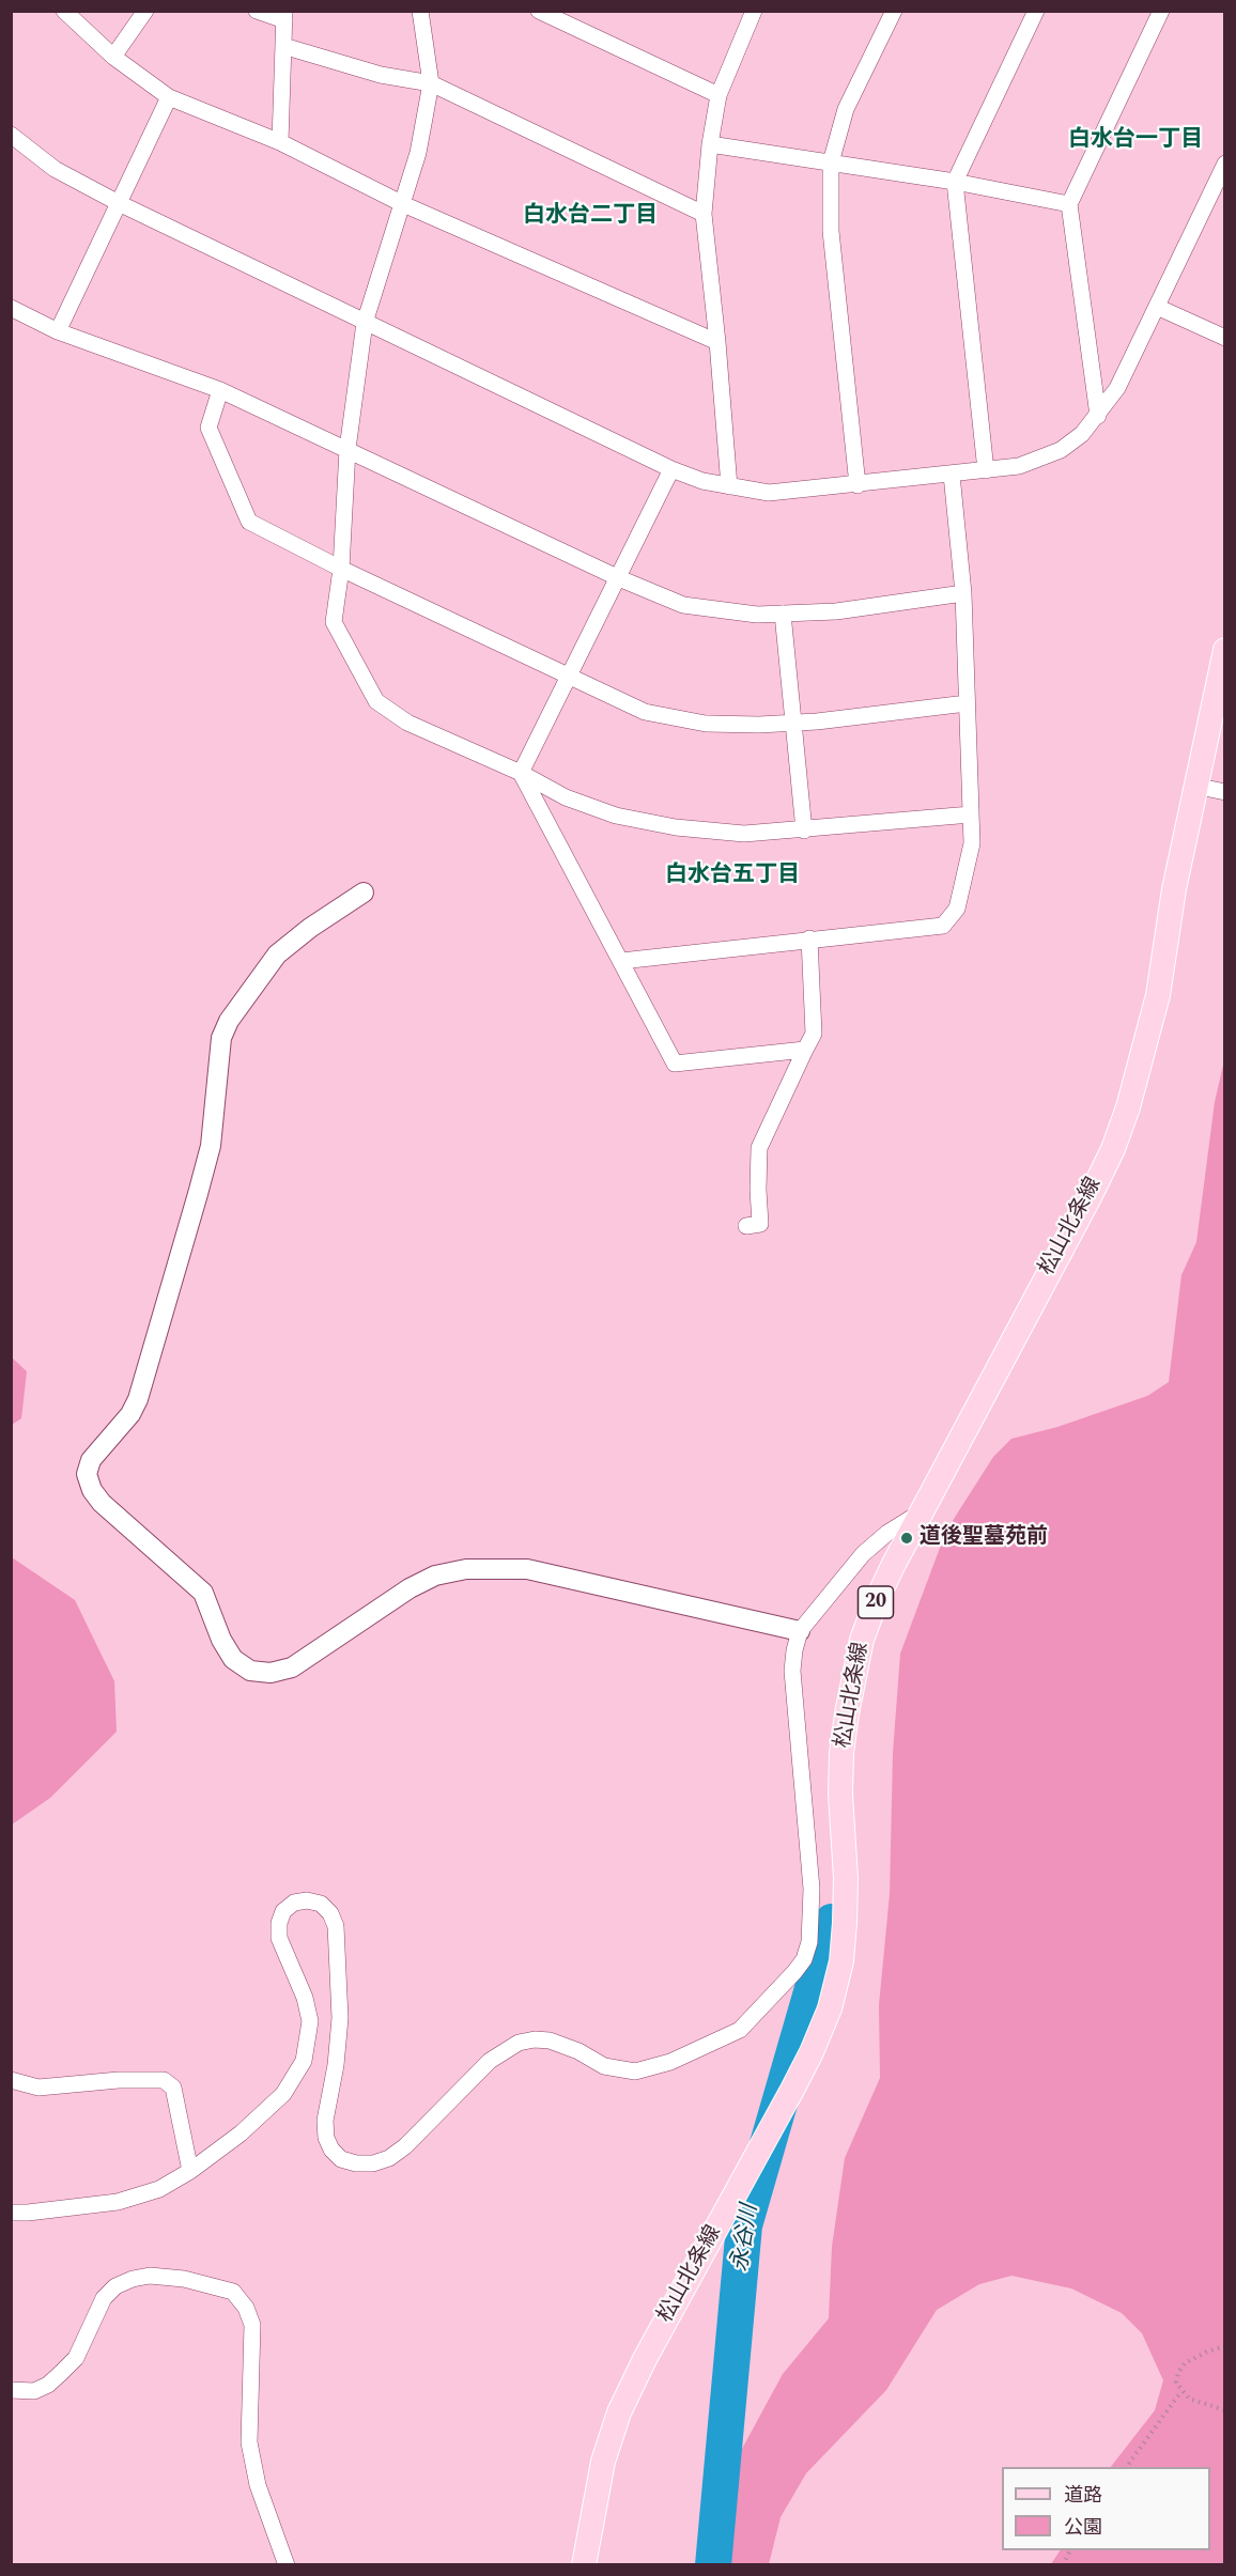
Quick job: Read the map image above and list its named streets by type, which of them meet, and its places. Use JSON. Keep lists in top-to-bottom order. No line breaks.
{"streets":{"main road":["松山北条線","20"]},"districts":["白水台一丁目","白水台二丁目","白水台五丁目"],"water":["永谷川"],"places":["道後聖墓苑前"],"legend":["道路","公園"]}
